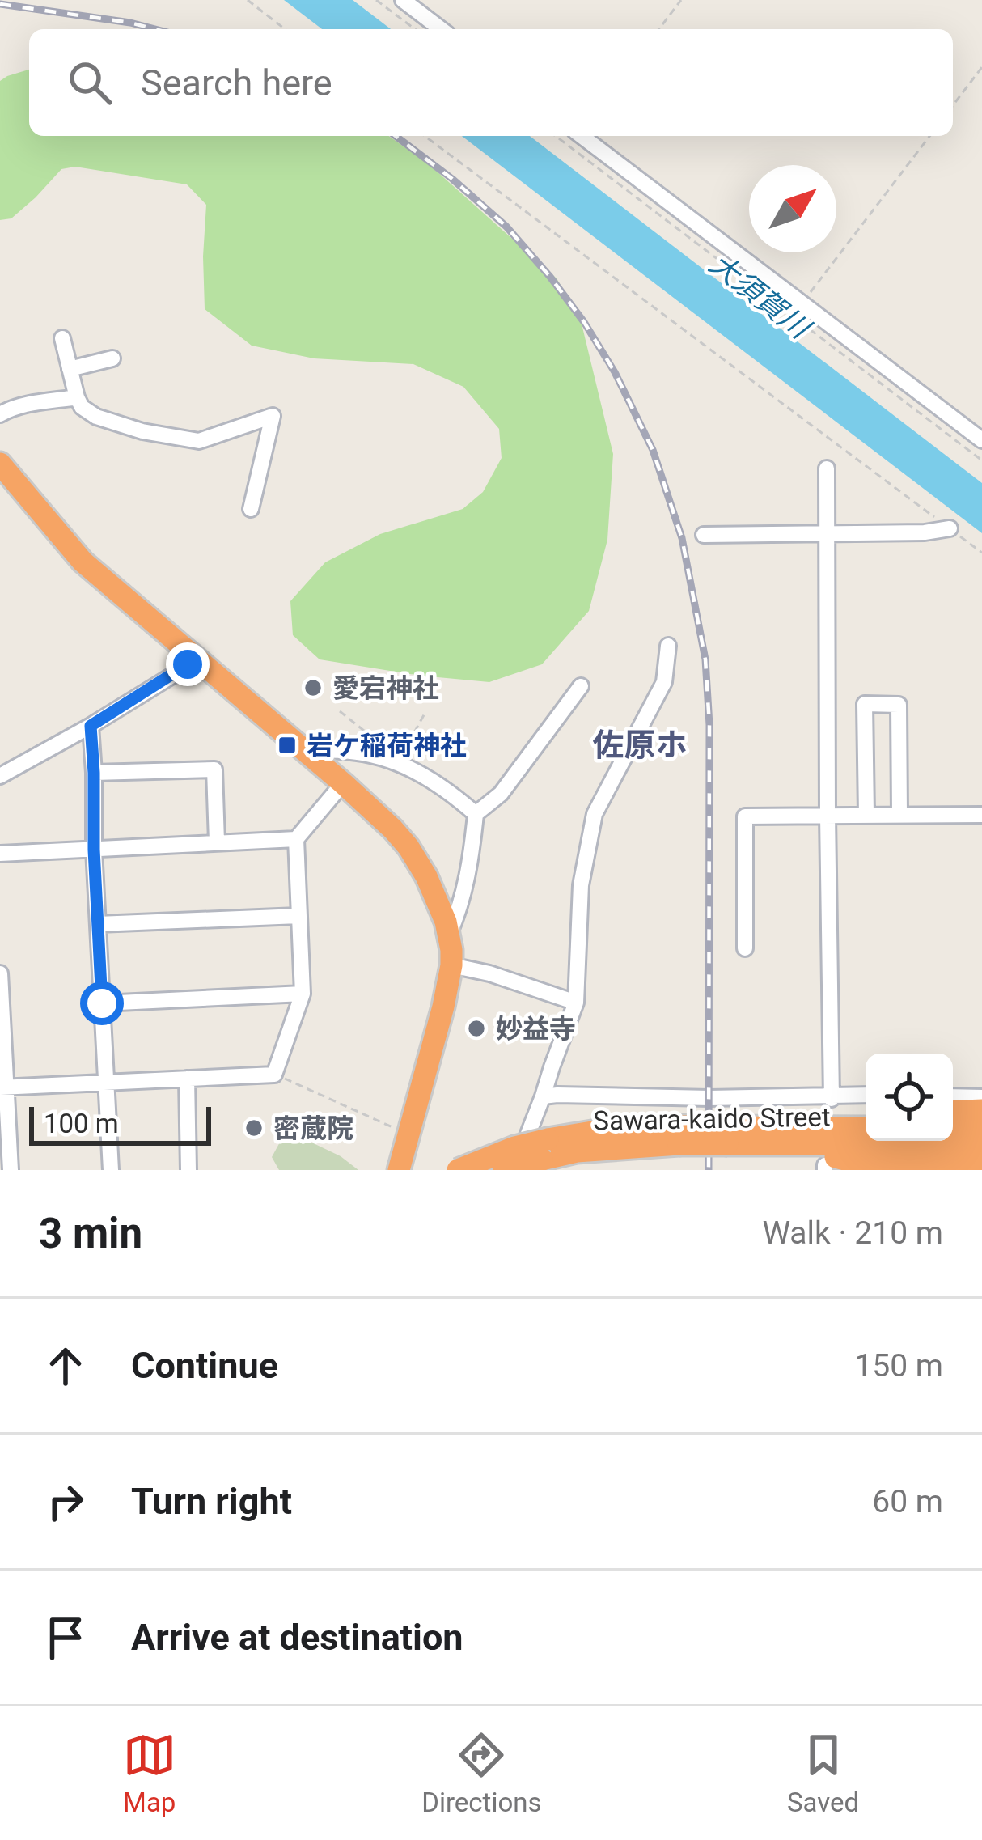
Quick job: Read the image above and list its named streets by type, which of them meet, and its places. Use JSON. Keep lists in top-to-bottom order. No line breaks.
{"streets":{"highway":["Sawara-kaido Street"]},"districts":["佐原ホ"],"water":["大須賀川"],"places":{"other":["愛宕神社","妙益寺","密蔵院"],"transit":["岩ケ稲荷神社"]},"scale_bar":"100 m","north":"top right","page":{"search":"Search here","scale":"100 m","heading":["3 min","Walk · 210 m"],"list":[["Continue","150 m"],["Turn right","60 m"],"Arrive at destination"],"nav":["Map","Directions","Saved"]}}
